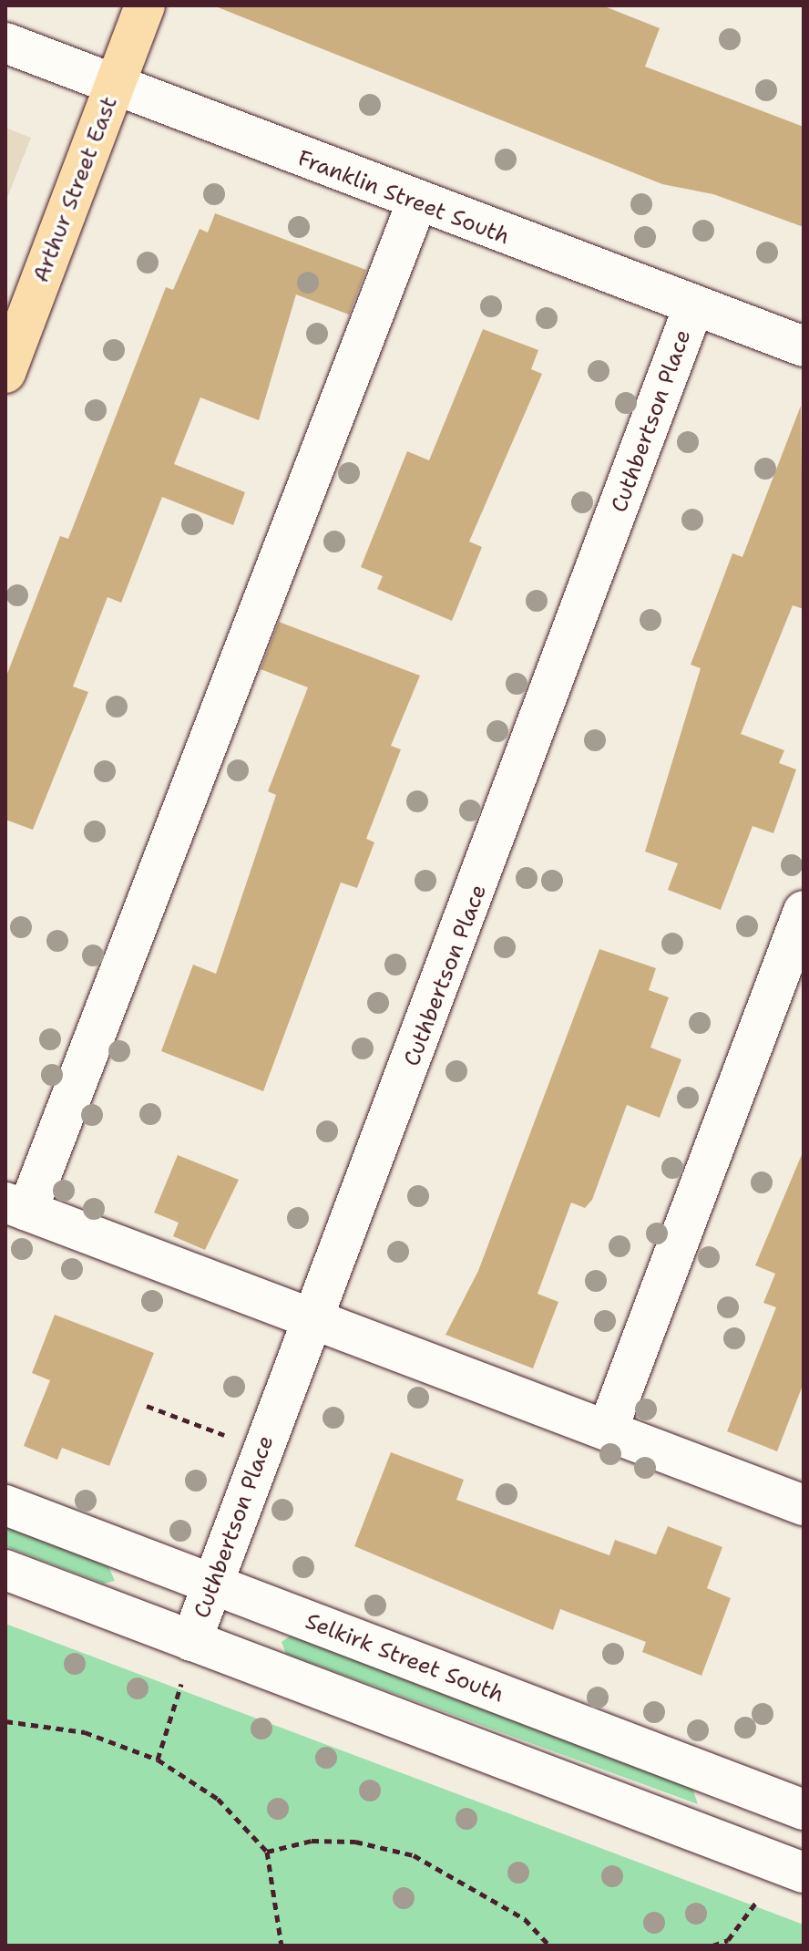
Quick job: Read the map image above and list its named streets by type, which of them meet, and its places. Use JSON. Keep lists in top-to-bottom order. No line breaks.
{"streets":{"main road":["Arthur Street East"],"street":["Franklin Street South","Cuthbertson Place","Selkirk Street South"]},"crossings":[["Arthur Street East","Franklin Street South"],["Franklin Street South","Cuthbertson Place"],["Cuthbertson Place","Selkirk Street South"]]}
